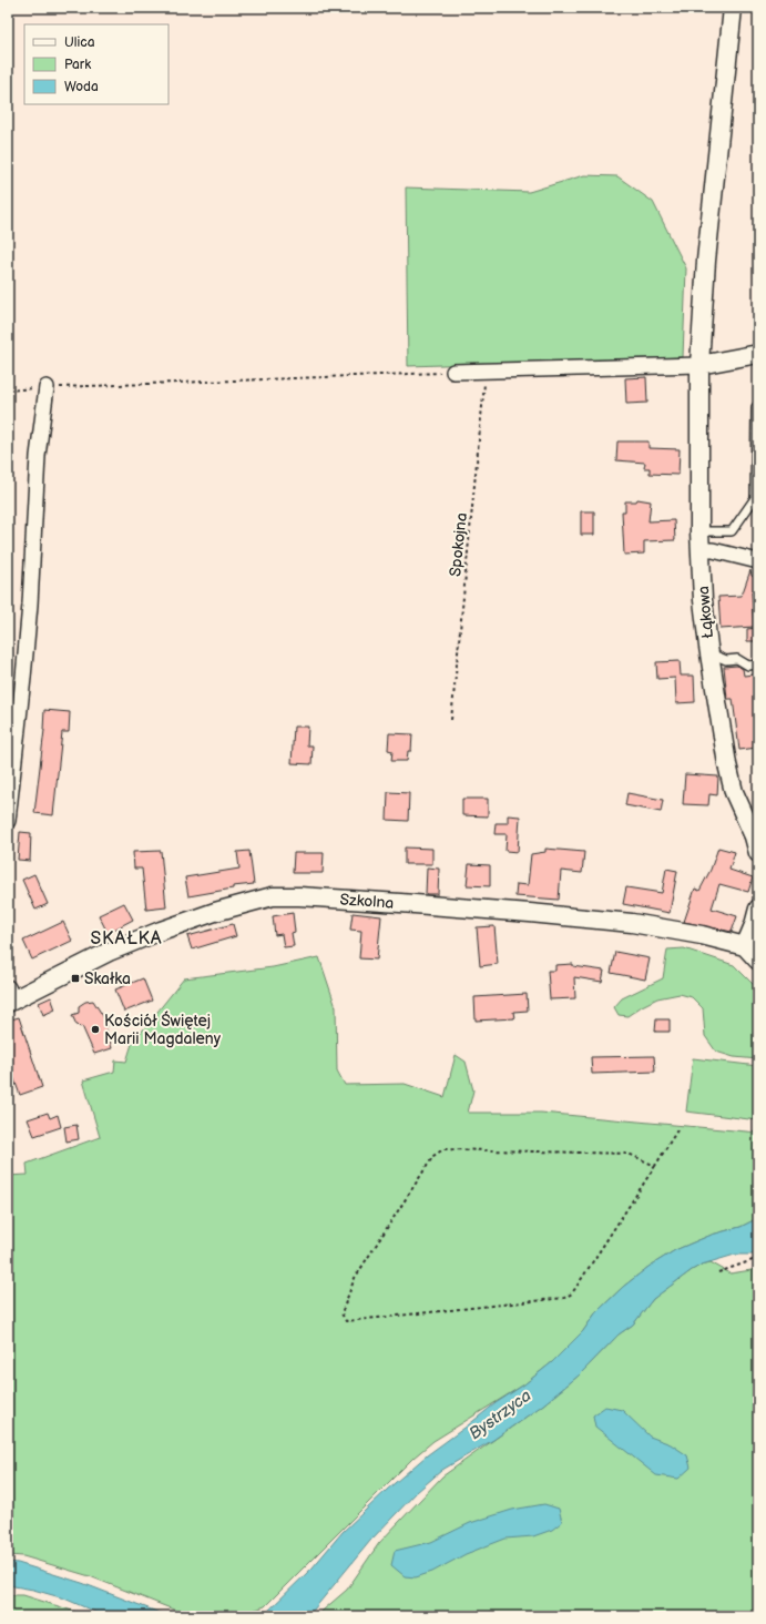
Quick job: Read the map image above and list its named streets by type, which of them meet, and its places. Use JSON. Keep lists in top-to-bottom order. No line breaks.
{"streets":{"street":["Łąkowa","Szkolna"],"path":["Spokojna"]},"districts":["SKAŁKA"],"water":["Bystrzyca"],"places":{"transit":["Skałka"],"other":["Kościół Świętej Marii Magdaleny"]},"legend":["Ulica","Park","Woda"]}
